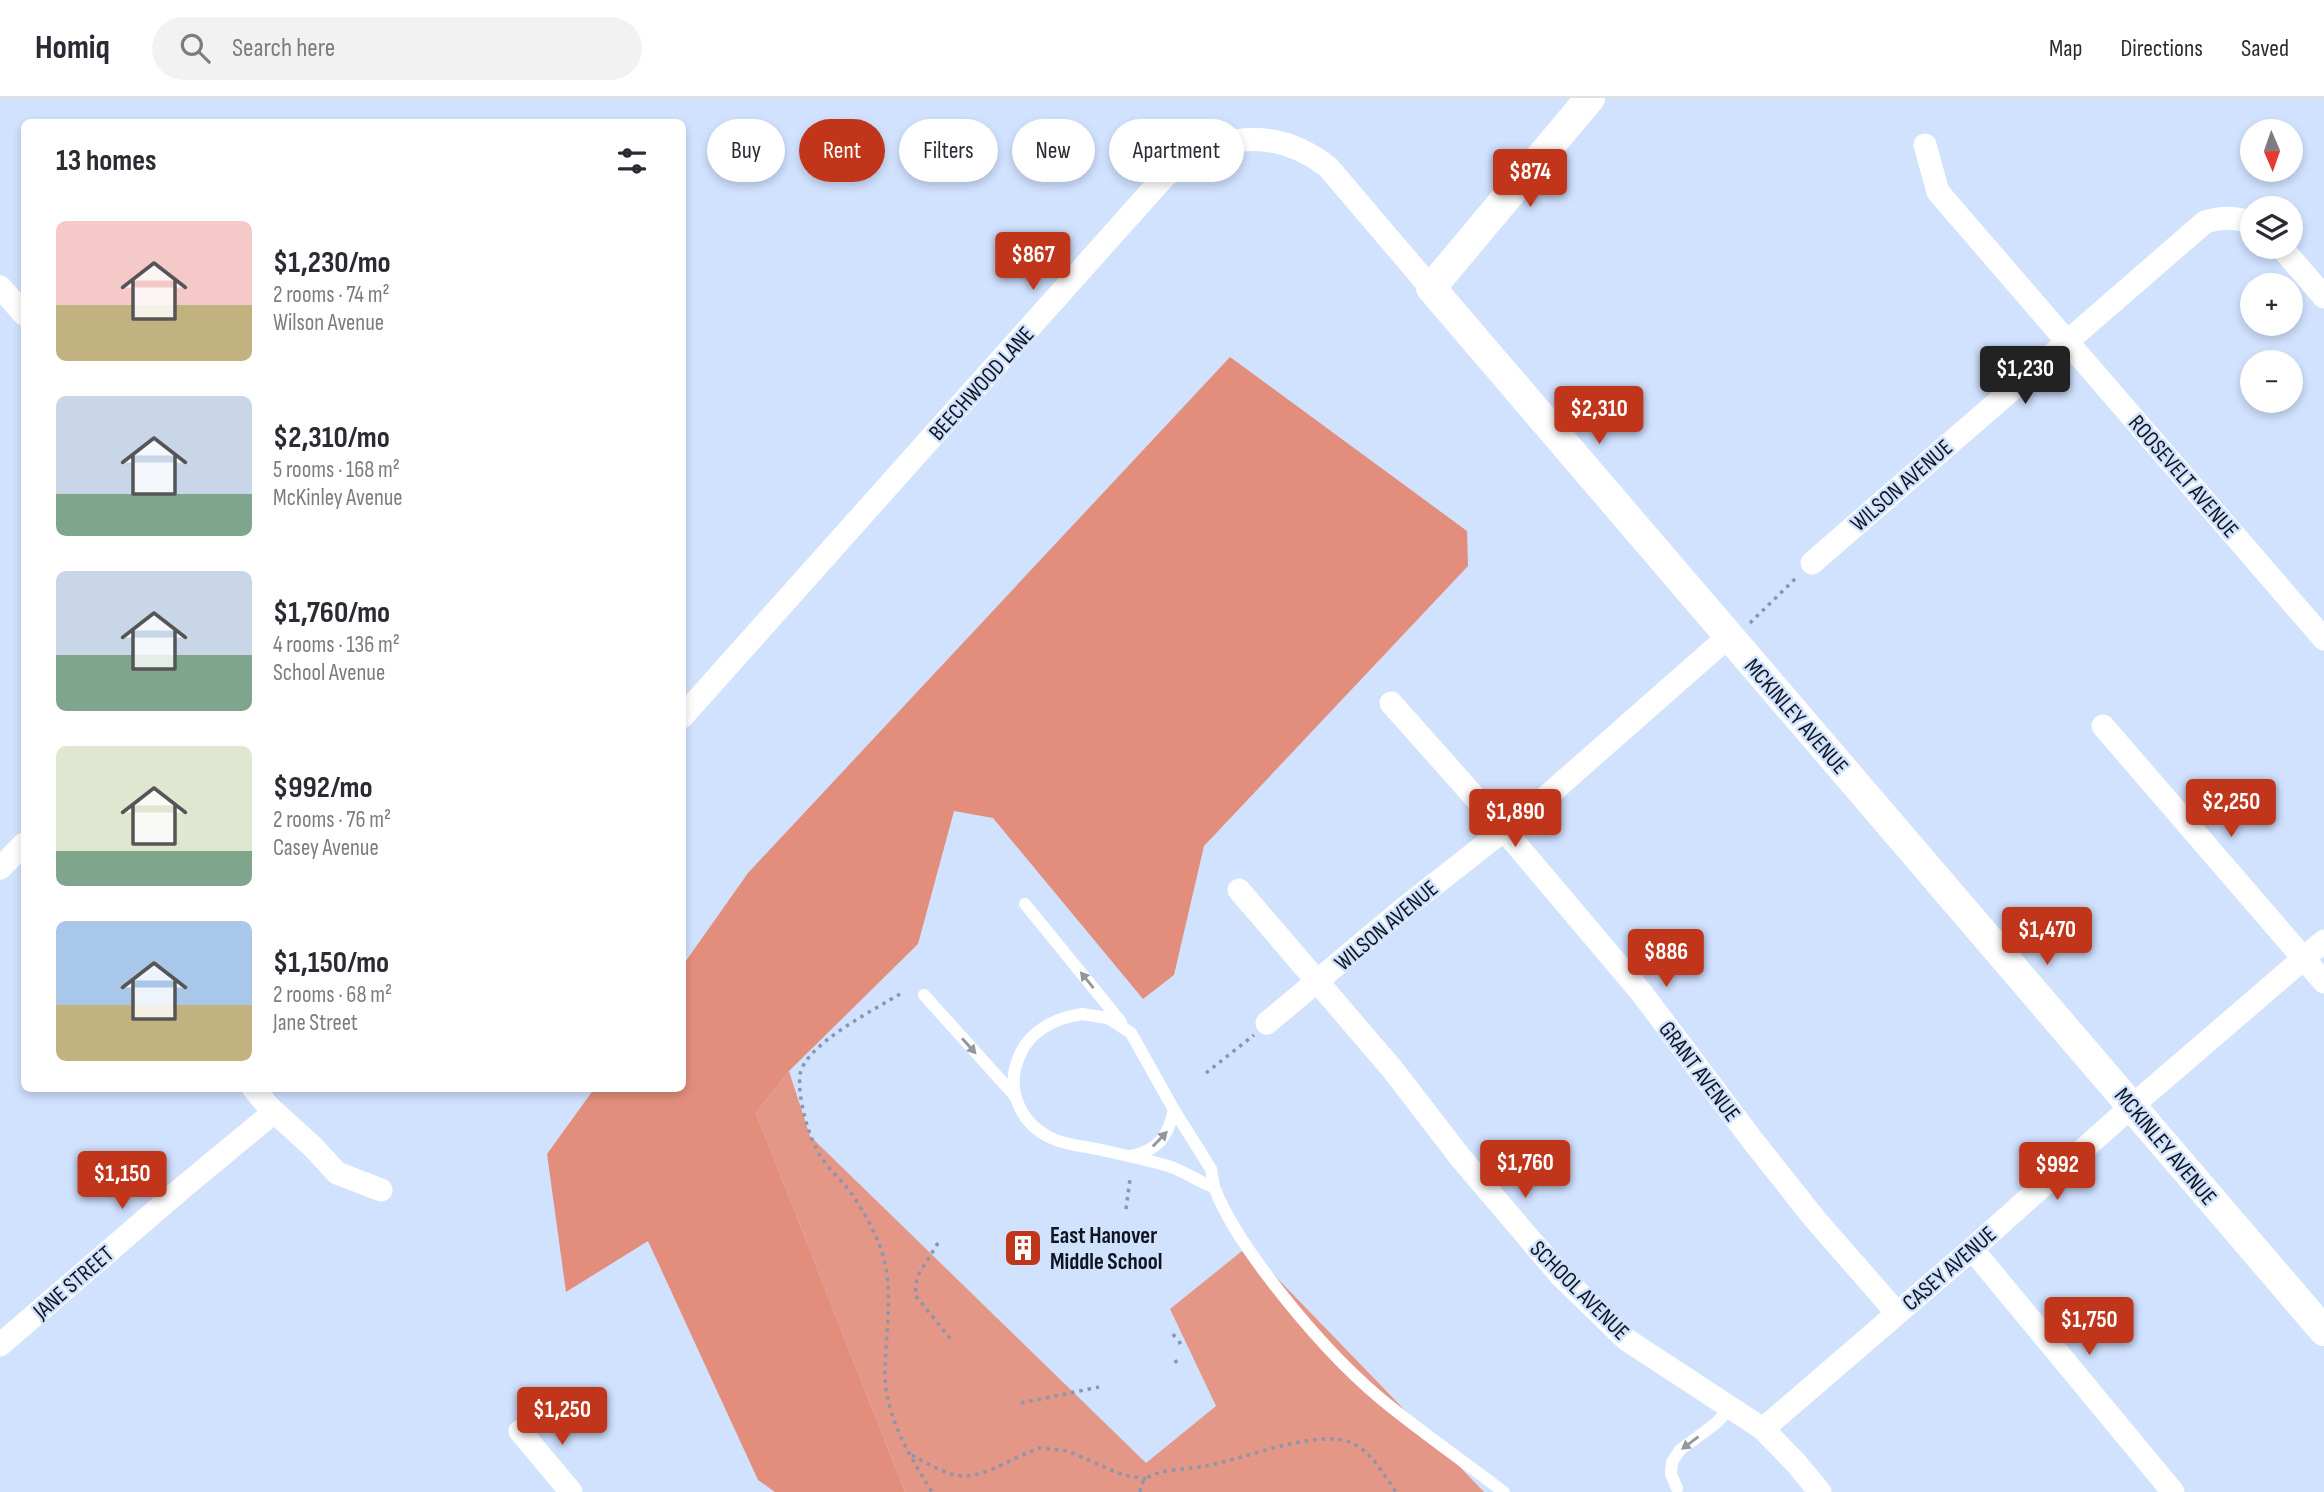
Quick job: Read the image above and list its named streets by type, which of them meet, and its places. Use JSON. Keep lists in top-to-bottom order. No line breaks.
{"streets":{"street":["BEECHWOOD LANE","ROOSEVELT AVENUE","WILSON AVENUE","MCKINLEY AVENUE","GRANT AVENUE","CASEY AVENUE","JANE STREET","SCHOOL AVENUE"]},"crossings":[["BEECHWOOD LANE","MCKINLEY AVENUE"],["ROOSEVELT AVENUE","WILSON AVENUE"],["WILSON AVENUE","MCKINLEY AVENUE"],["WILSON AVENUE","GRANT AVENUE"],["WILSON AVENUE","SCHOOL AVENUE"],["MCKINLEY AVENUE","CASEY AVENUE"],["GRANT AVENUE","CASEY AVENUE"],["CASEY AVENUE","SCHOOL AVENUE"]],"places":{"building":["East Hanover Middle School"]},"north":"bottom","page":{"header":"Homiq","search":"Search here","nav":["Map","Directions","Saved"],"map_buttons":["+","−"],"chip":["Buy","Rent","Filters","New","Apartment"],"heading":"13 homes","price":["$874","$867","$1,230","$2,310","$2,250","$1,890","$1,470","$886","$1,760","$992","$1,150","$1,750","$1,250"],"list":[{"name":"$1,230/mo","note":"2 rooms · 74 m² · Wilson Avenue"},{"name":"$2,310/mo","note":"5 rooms · 168 m² · McKinley Avenue"},{"name":"$1,760/mo","note":"4 rooms · 136 m² · School Avenue"},{"name":"$992/mo","note":"2 rooms · 76 m² · Casey Avenue"},{"name":"$1,150/mo","note":"2 rooms · 68 m² · Jane Street"}]}}
